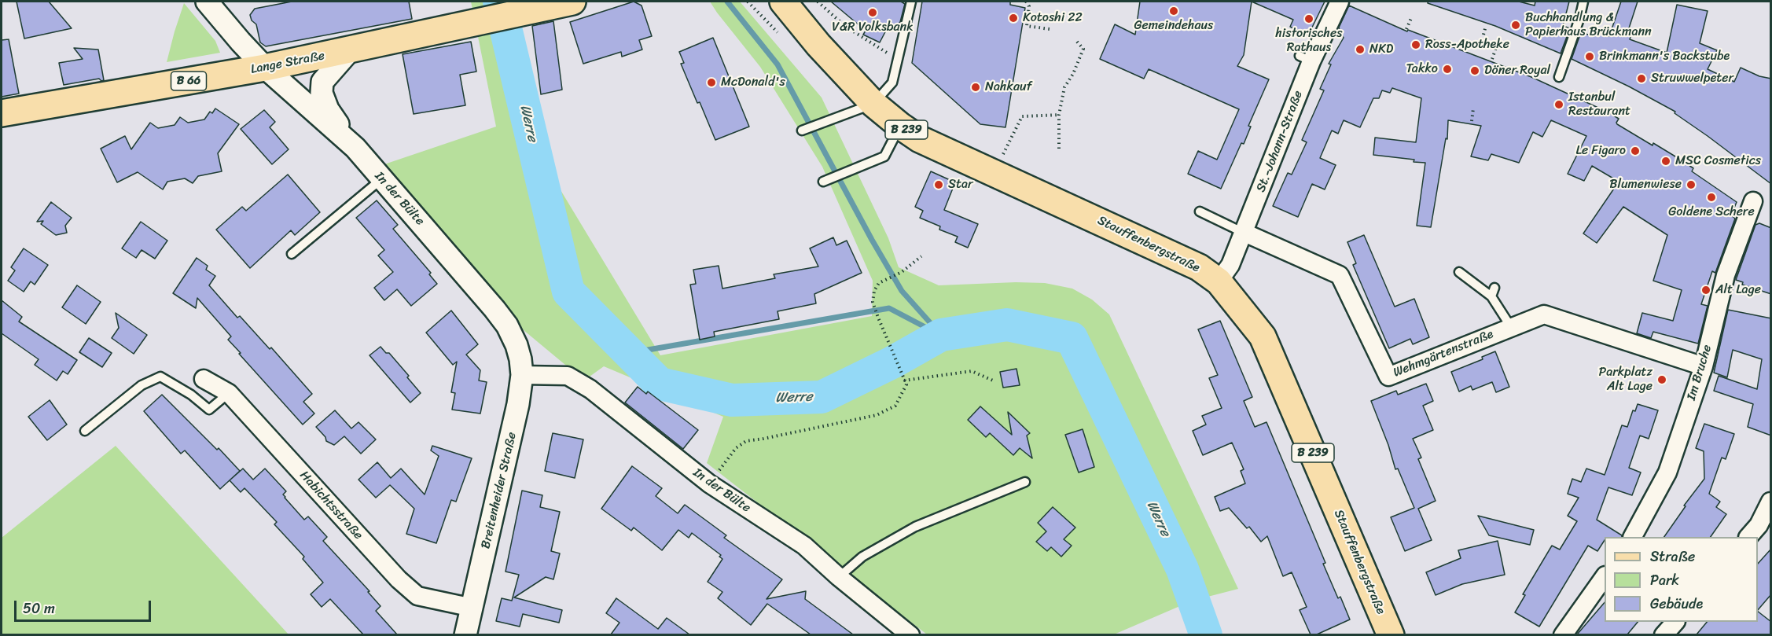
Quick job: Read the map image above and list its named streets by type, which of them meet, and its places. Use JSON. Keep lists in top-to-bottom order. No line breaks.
{"streets":{"main road":["Lange Straße","B 66","B 239","Stauffenbergstraße"],"street":["St.-Johann-Straße","In der Bülte","Wehmgärtenstraße","Im Bruche","Breitenheider Straße","Habichtsstraße"]},"crossings":[["Lange Straße","In der Bülte"],["St.-Johann-Straße","Stauffenbergstraße"],["St.-Johann-Straße","Wehmgärtenstraße"],["In der Bülte","Breitenheider Straße"],["Wehmgärtenstraße","Im Bruche"],["Breitenheider Straße","Habichtsstraße"]],"water":["Werre"],"places":["Gemeindehaus","V&R Volksbank","Kotoshi 22","historisches Rathaus","Buchhandlung & Papierhaus Brückmann","Ross-Apotheke","NKD","Brinkmann's Backstube","Takko","Döner Royal","Struwwelpeter","McDonald's","Nahkauf","Istanbul Restaurant","Le Figaro","MSC Cosmetics","Star","Blumenwiese","Goldene Schere","Alt Lage","Parkplatz Alt Lage"],"legend":["Straße","Park","Gebäude"],"scale_bar":"50 m"}
